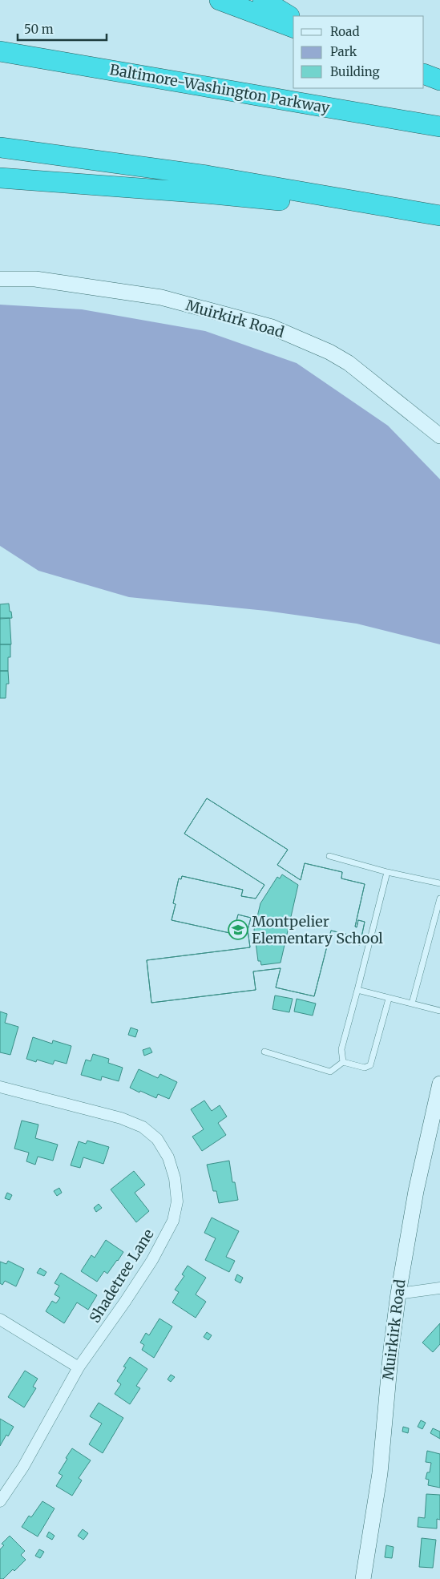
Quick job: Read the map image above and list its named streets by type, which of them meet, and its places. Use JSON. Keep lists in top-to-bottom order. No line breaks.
{"streets":{"highway":["Baltimore-Washington Parkway"],"main road":["Muirkirk Road"],"street":["Shadetree Lane"]},"places":{"school or university":["Montpelier Elementary School"]},"legend":["Road","Park","Building"],"scale_bar":"50 m"}
